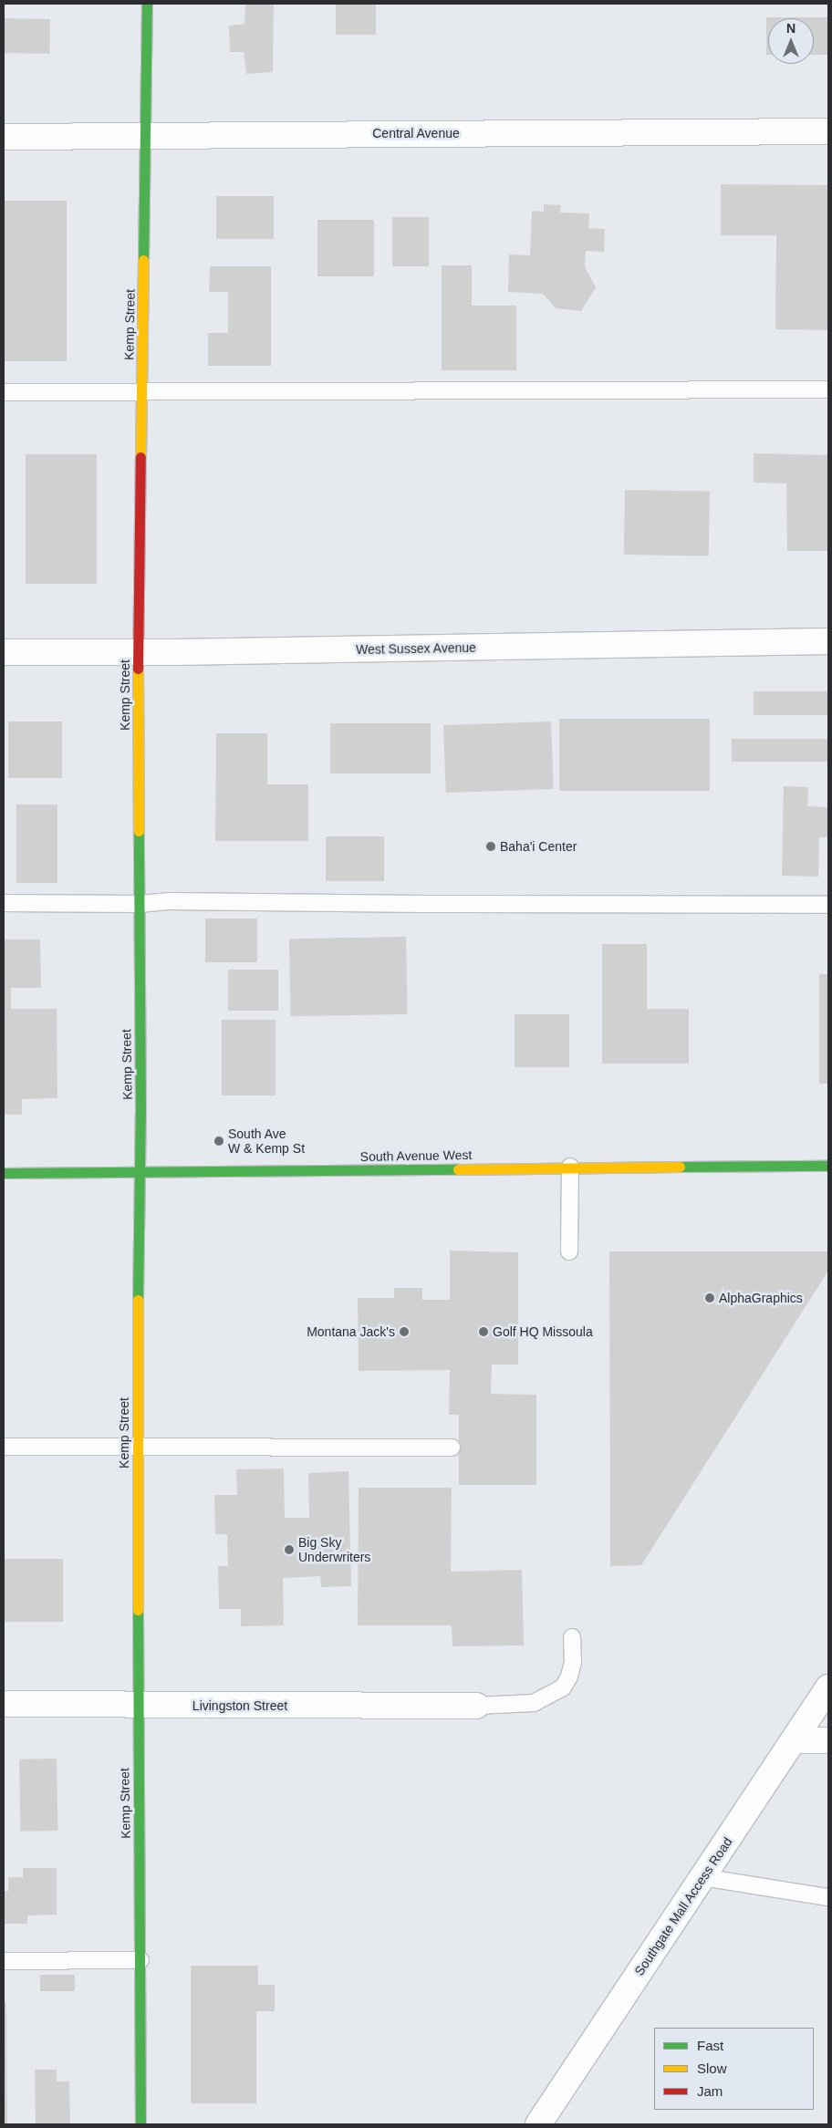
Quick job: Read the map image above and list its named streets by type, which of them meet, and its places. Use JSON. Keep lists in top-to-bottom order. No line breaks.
{"streets":{"street":["Central Avenue","Kemp Street","West Sussex Avenue","South Avenue West","Livingston Street","Southgate Mall Access Road"]},"crossings":[["Central Avenue","Kemp Street"],["Kemp Street","West Sussex Avenue"],["Kemp Street","South Avenue West"],["Kemp Street","Livingston Street"]],"places":["Baha'i Center","South Ave W & Kemp St","AlphaGraphics","Montana Jack's","Golf HQ Missoula","Big Sky Underwriters"],"legend":["Fast","Slow","Jam"],"north":"top"}
